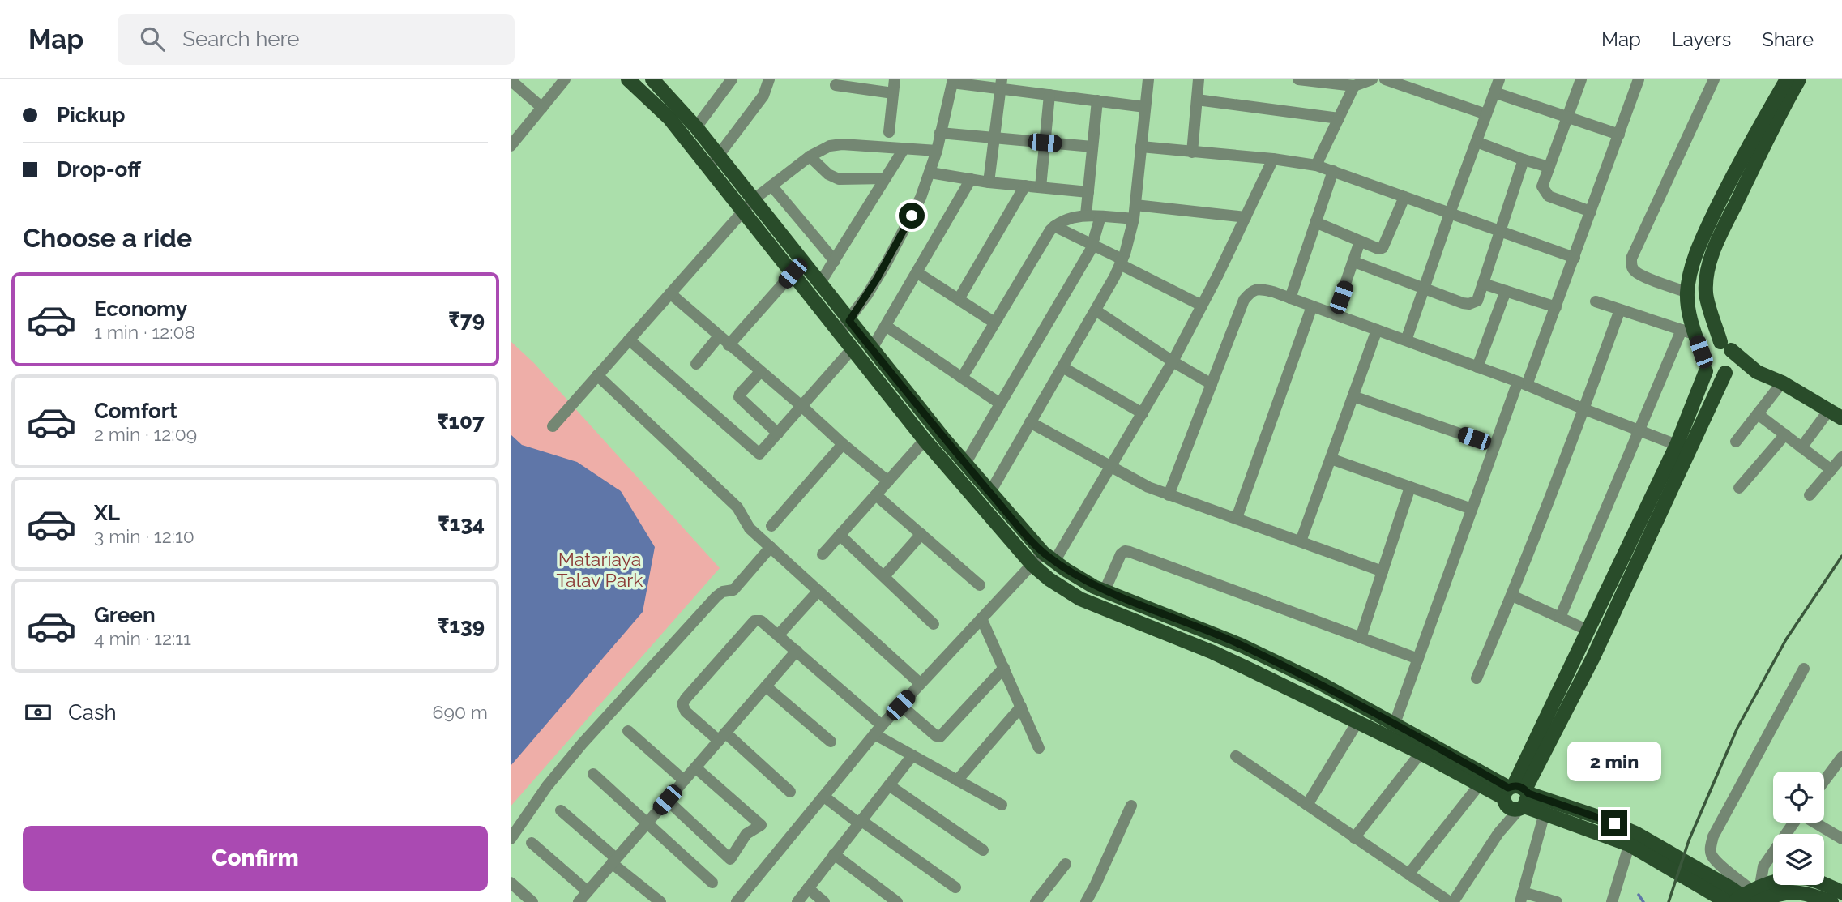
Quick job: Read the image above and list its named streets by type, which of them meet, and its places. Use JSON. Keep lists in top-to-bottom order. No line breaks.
{"parks":["Matariaya Talav Park"],"page":{"header":"Map","search":"Search here","nav":["Map","Layers","Share"],"banner":["Pickup","Drop-off"],"heading":"Choose a ride","list":[{"name":"Economy","note":"1 min · 12:08","value":"₹79"},{"name":"Comfort","note":"2 min · 12:09","value":"₹107"},{"name":"XL","note":"3 min · 12:10","value":"₹134"},{"name":"Green","note":"4 min · 12:11","value":"₹139"}],"pay":["Cash","690 m"],"bubble":"2 min","buttons":"Confirm"}}
